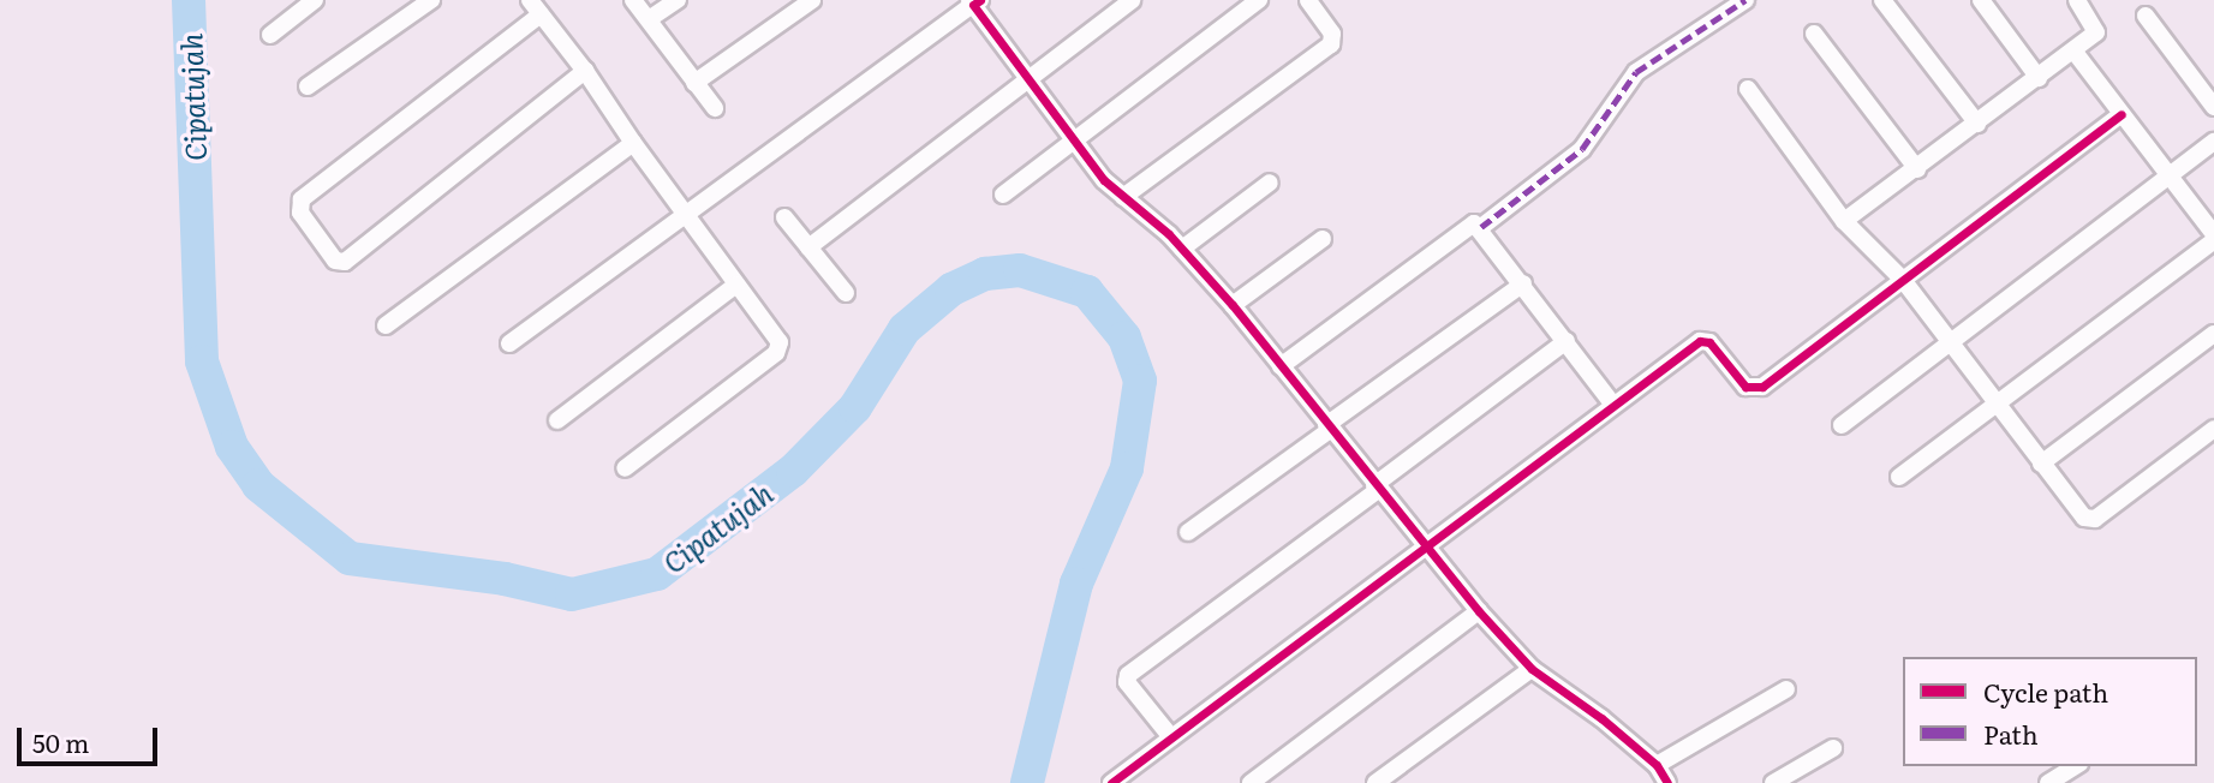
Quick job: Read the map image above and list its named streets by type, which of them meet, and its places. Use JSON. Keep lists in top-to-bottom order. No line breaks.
{"water":["Cipatujah"],"legend":["Cycle path","Path"],"scale_bar":"50 m"}
